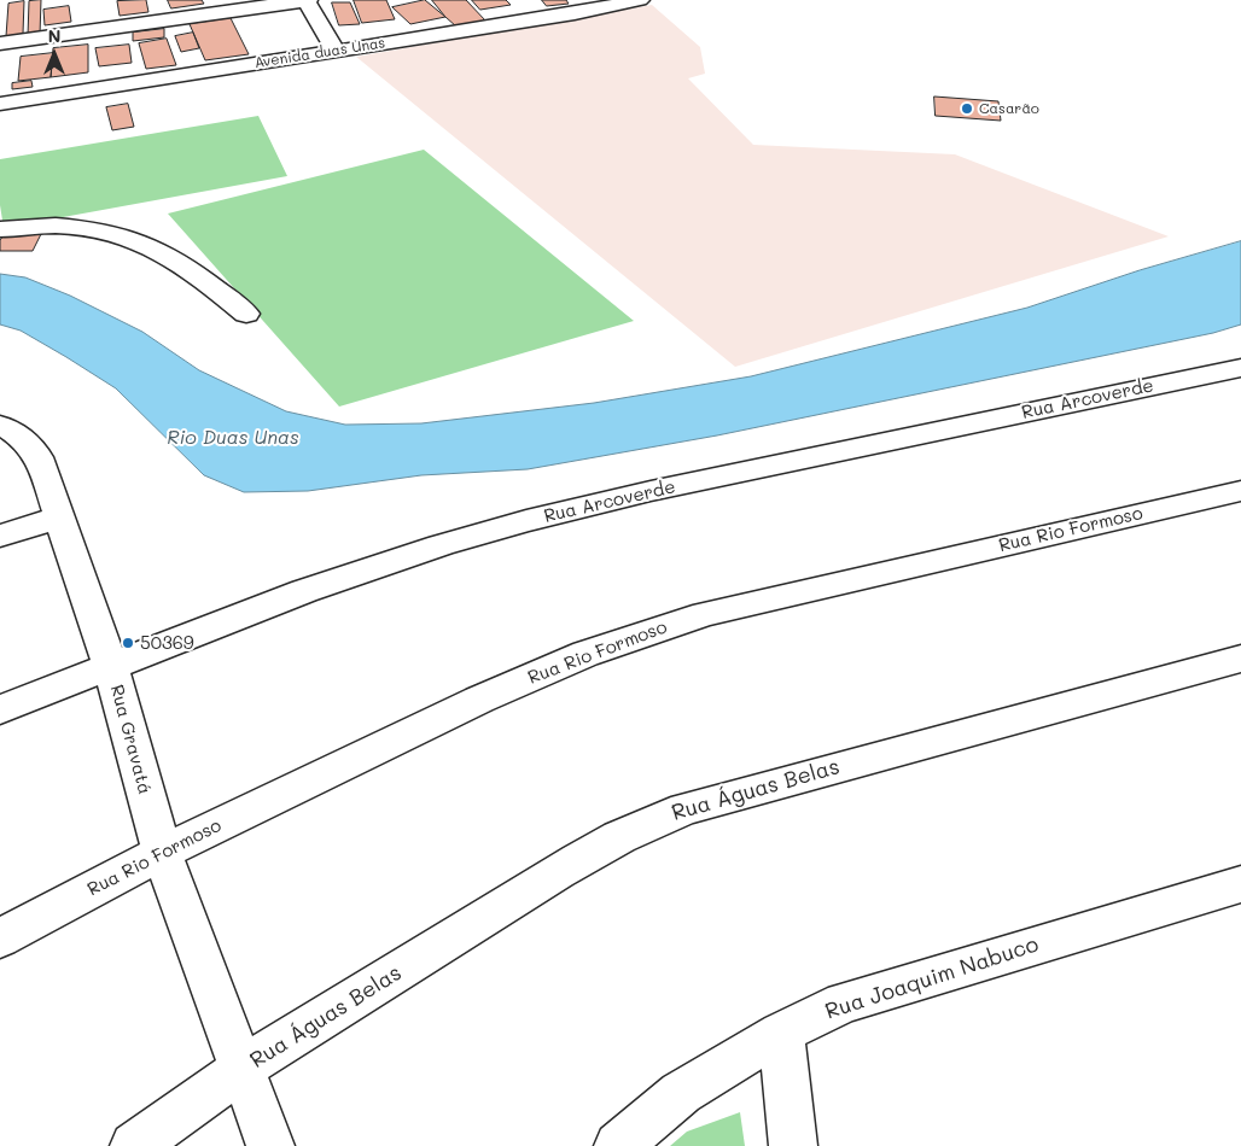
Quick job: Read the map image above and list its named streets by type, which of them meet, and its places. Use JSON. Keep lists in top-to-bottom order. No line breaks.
{"streets":{"street":["Avenida duas Unas","Rua Arcoverde","Rua Rio Formoso","Rua Gravatá","Rua Águas Belas","Rua Joaquim Nabuco"]},"crossings":[["Rua Arcoverde","Rua Gravatá"],["Rua Rio Formoso","Rua Gravatá"],["Rua Gravatá","Rua Águas Belas"]],"water":["Rio Duas Unas"],"places":["Casarão","50369"],"north":"top"}
